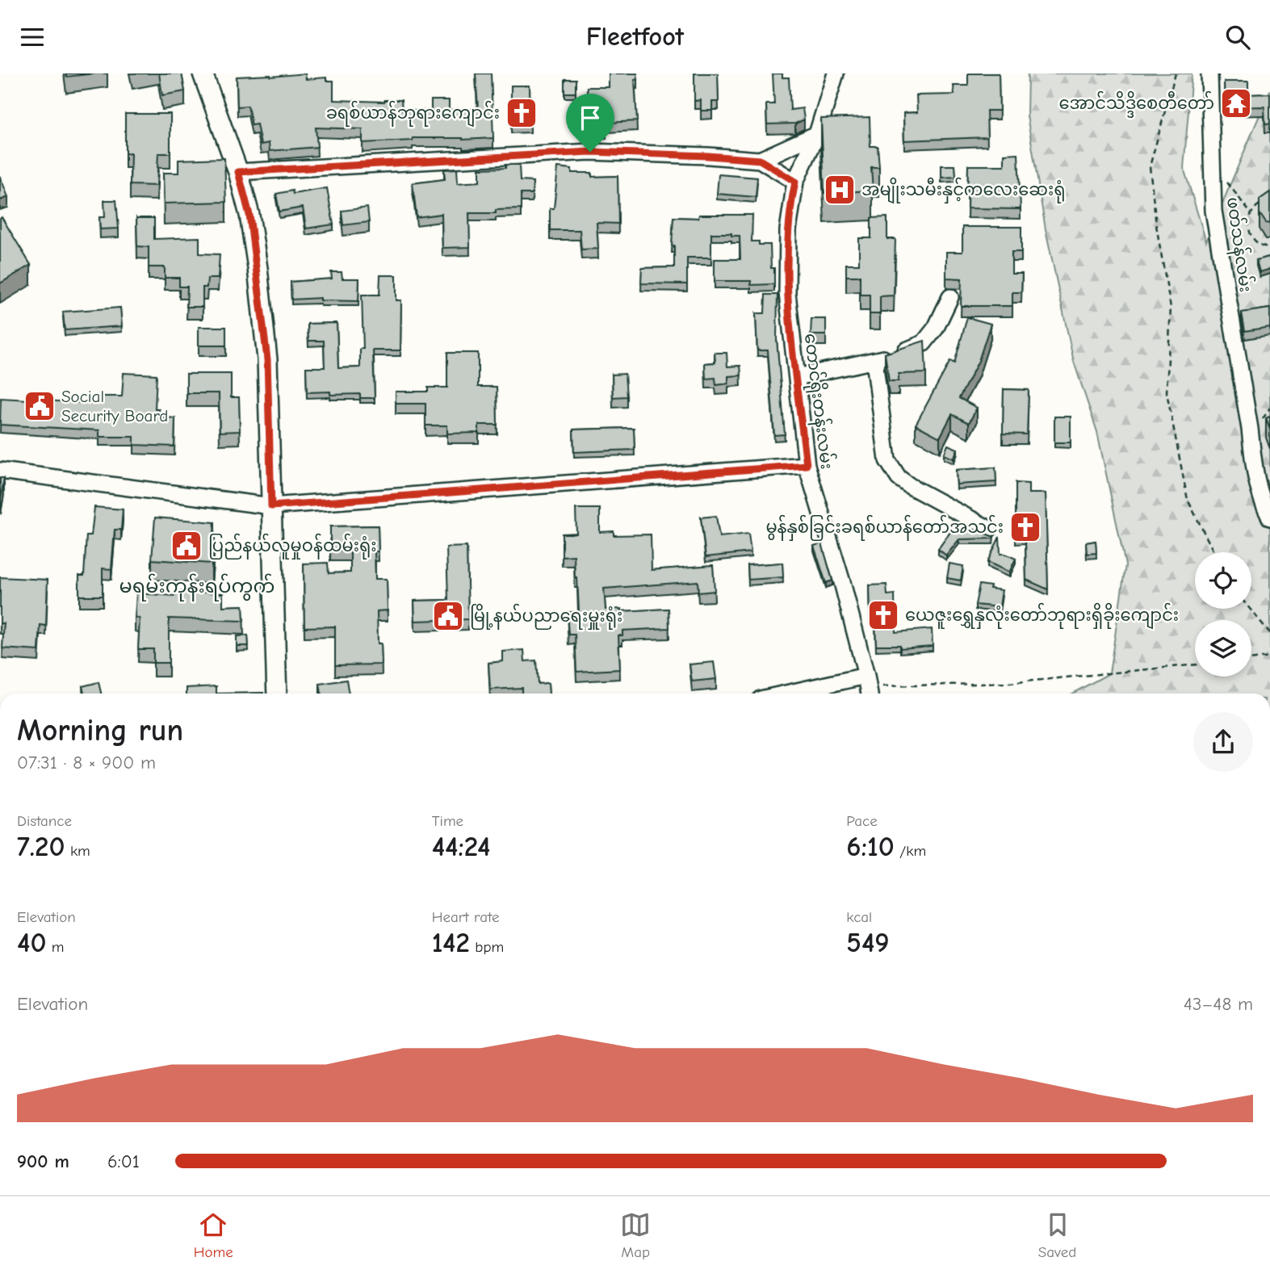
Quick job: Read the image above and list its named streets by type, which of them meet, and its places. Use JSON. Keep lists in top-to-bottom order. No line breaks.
{"streets":{"street":["ဖတ်သန်လမ်း","တောင်ရိုးတန်းလမ်း"]},"districts":["မရမ်းကုန်းရပ်ကွက်"],"places":{"temple":["အောင်သိဒ္ဒိစေတီတော်"],"church":["ခရစ်ယာန်ဘုရားကျောင်း","မွန်နှစ်ခြင်းခရစ်ယာန်တော်အသင်း","ယေဇူးရွှေနှလုံးတော်ဘုရားရှိခိုးကျောင်း"],"hospital":["အမျိုးသမီးနှင့်ကလေးဆေးရုံ"],"public building":["Social Security Board","ပြည်နယ်လူမှုဝန်ထမ်းရုံး","မြို့နယ်ပညာရေးမှူးရုံး"]},"page":{"header":"Fleetfoot","heading":["Morning run","07:31 · 8 × 900 m"],"stats":[["Distance","7.20 km"],["Time","44:24"],["Pace","6:10 /km"],["Elevation","40 m"],["Heart rate","142 bpm"],["kcal","549"]],"chart":["Elevation","43–48 m"],"list":[{"name":"900 m","note":"6:01"}],"tabs":["Home","Map","Saved"]}}
